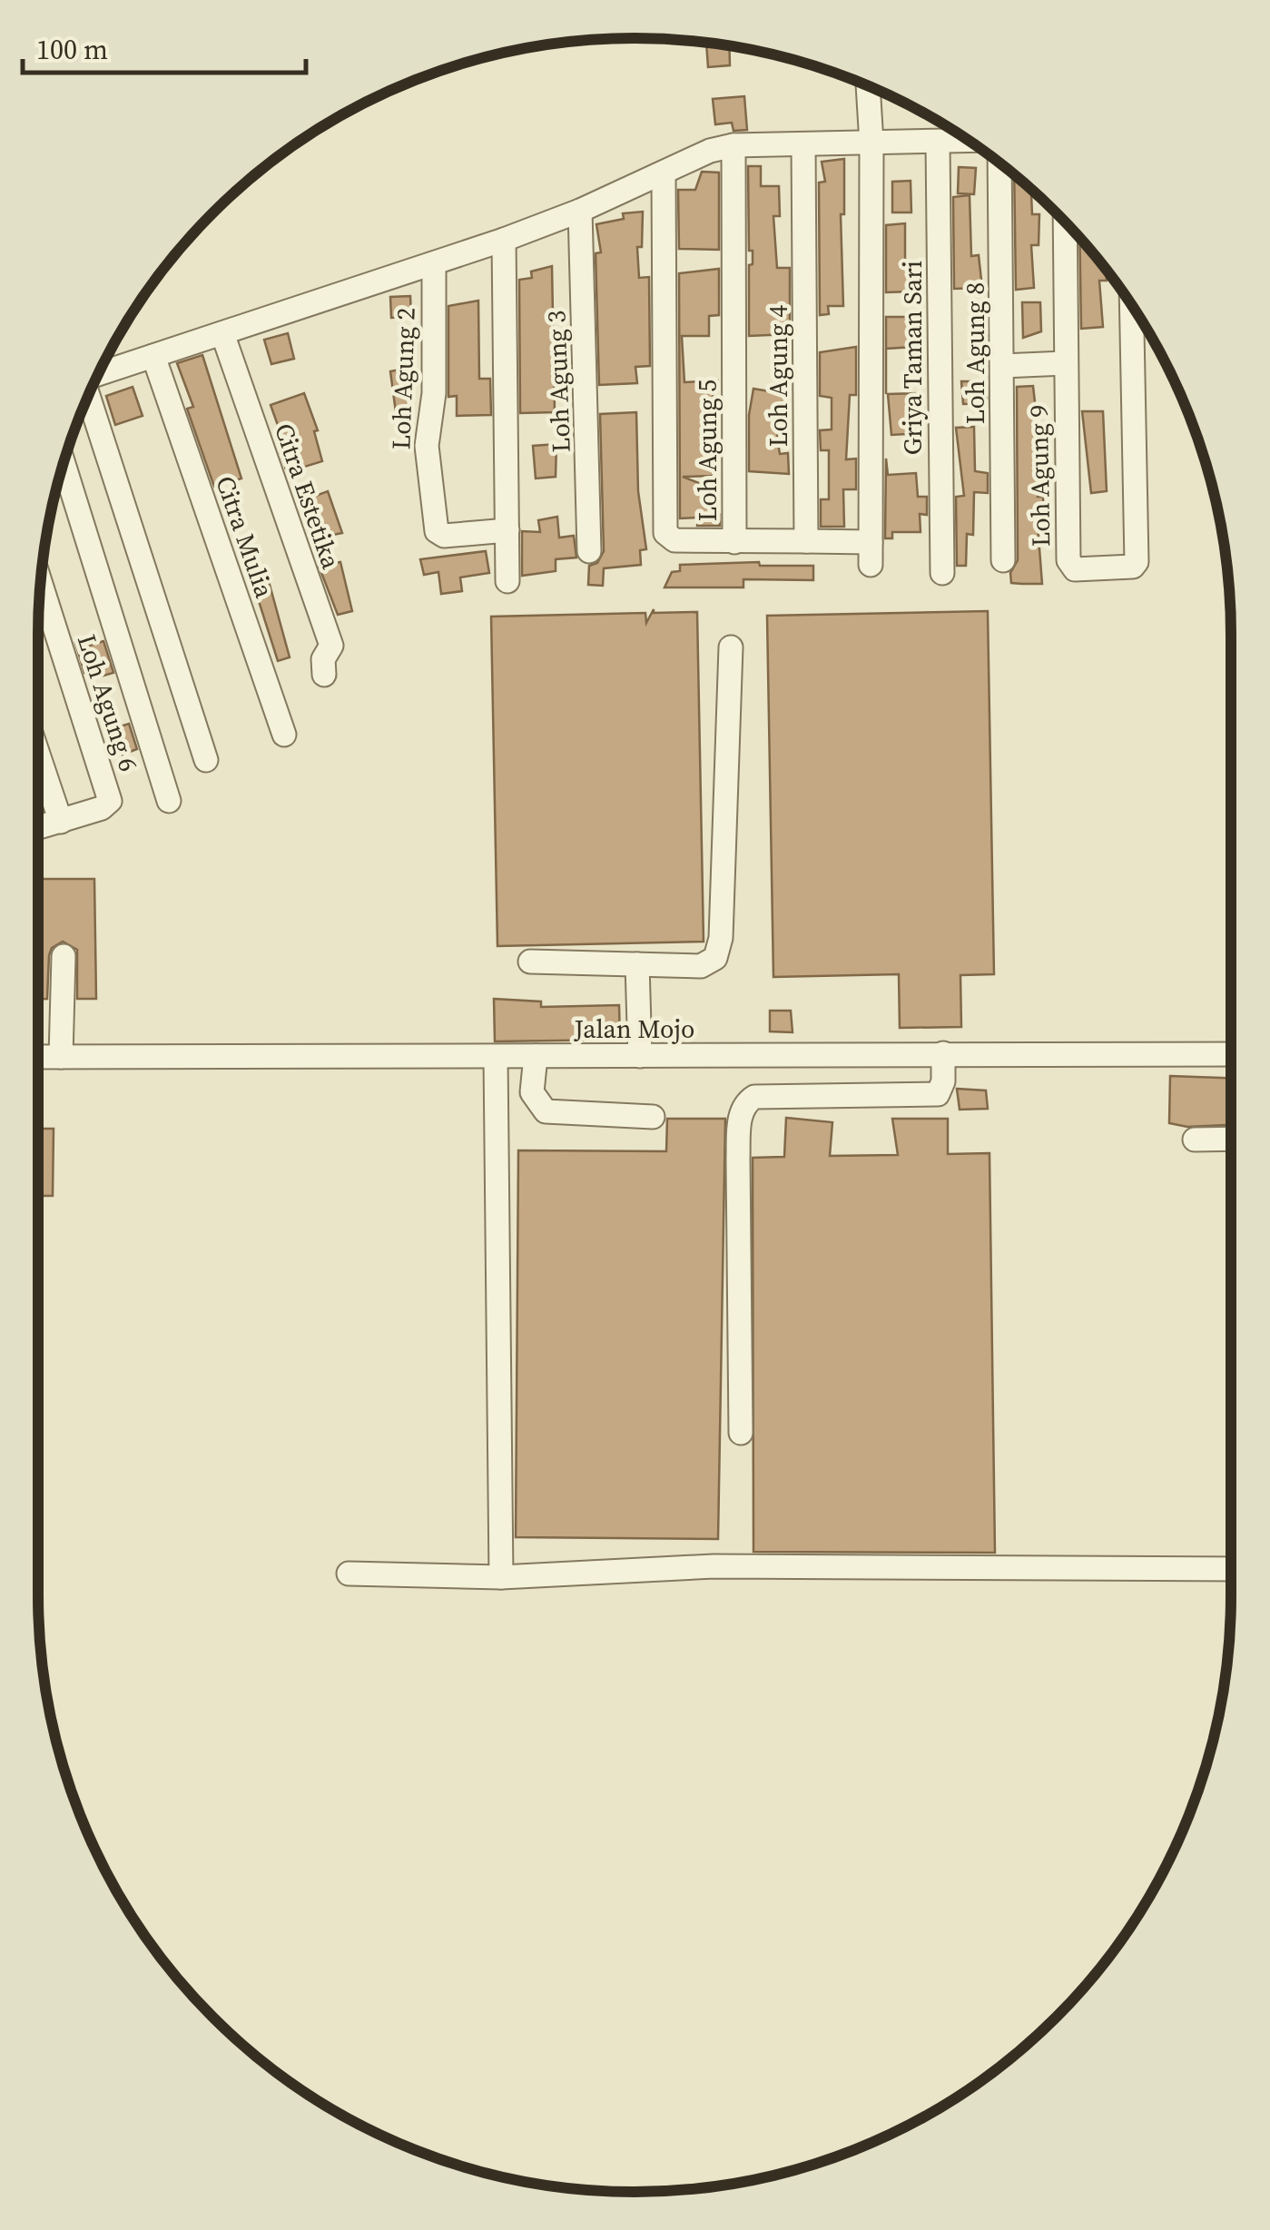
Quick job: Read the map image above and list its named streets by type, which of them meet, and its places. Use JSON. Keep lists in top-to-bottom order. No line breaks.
{"streets":{"street":["Loh Agung 8","Griya Taman Sari","Loh Agung 4","Loh Agung 2","Loh Agung 3","Loh Agung 5","Loh Agung 9","Citra Estetika","Citra Mulia","Loh Agung 6","Jalan Mojo"]},"scale_bar":"100 m"}
